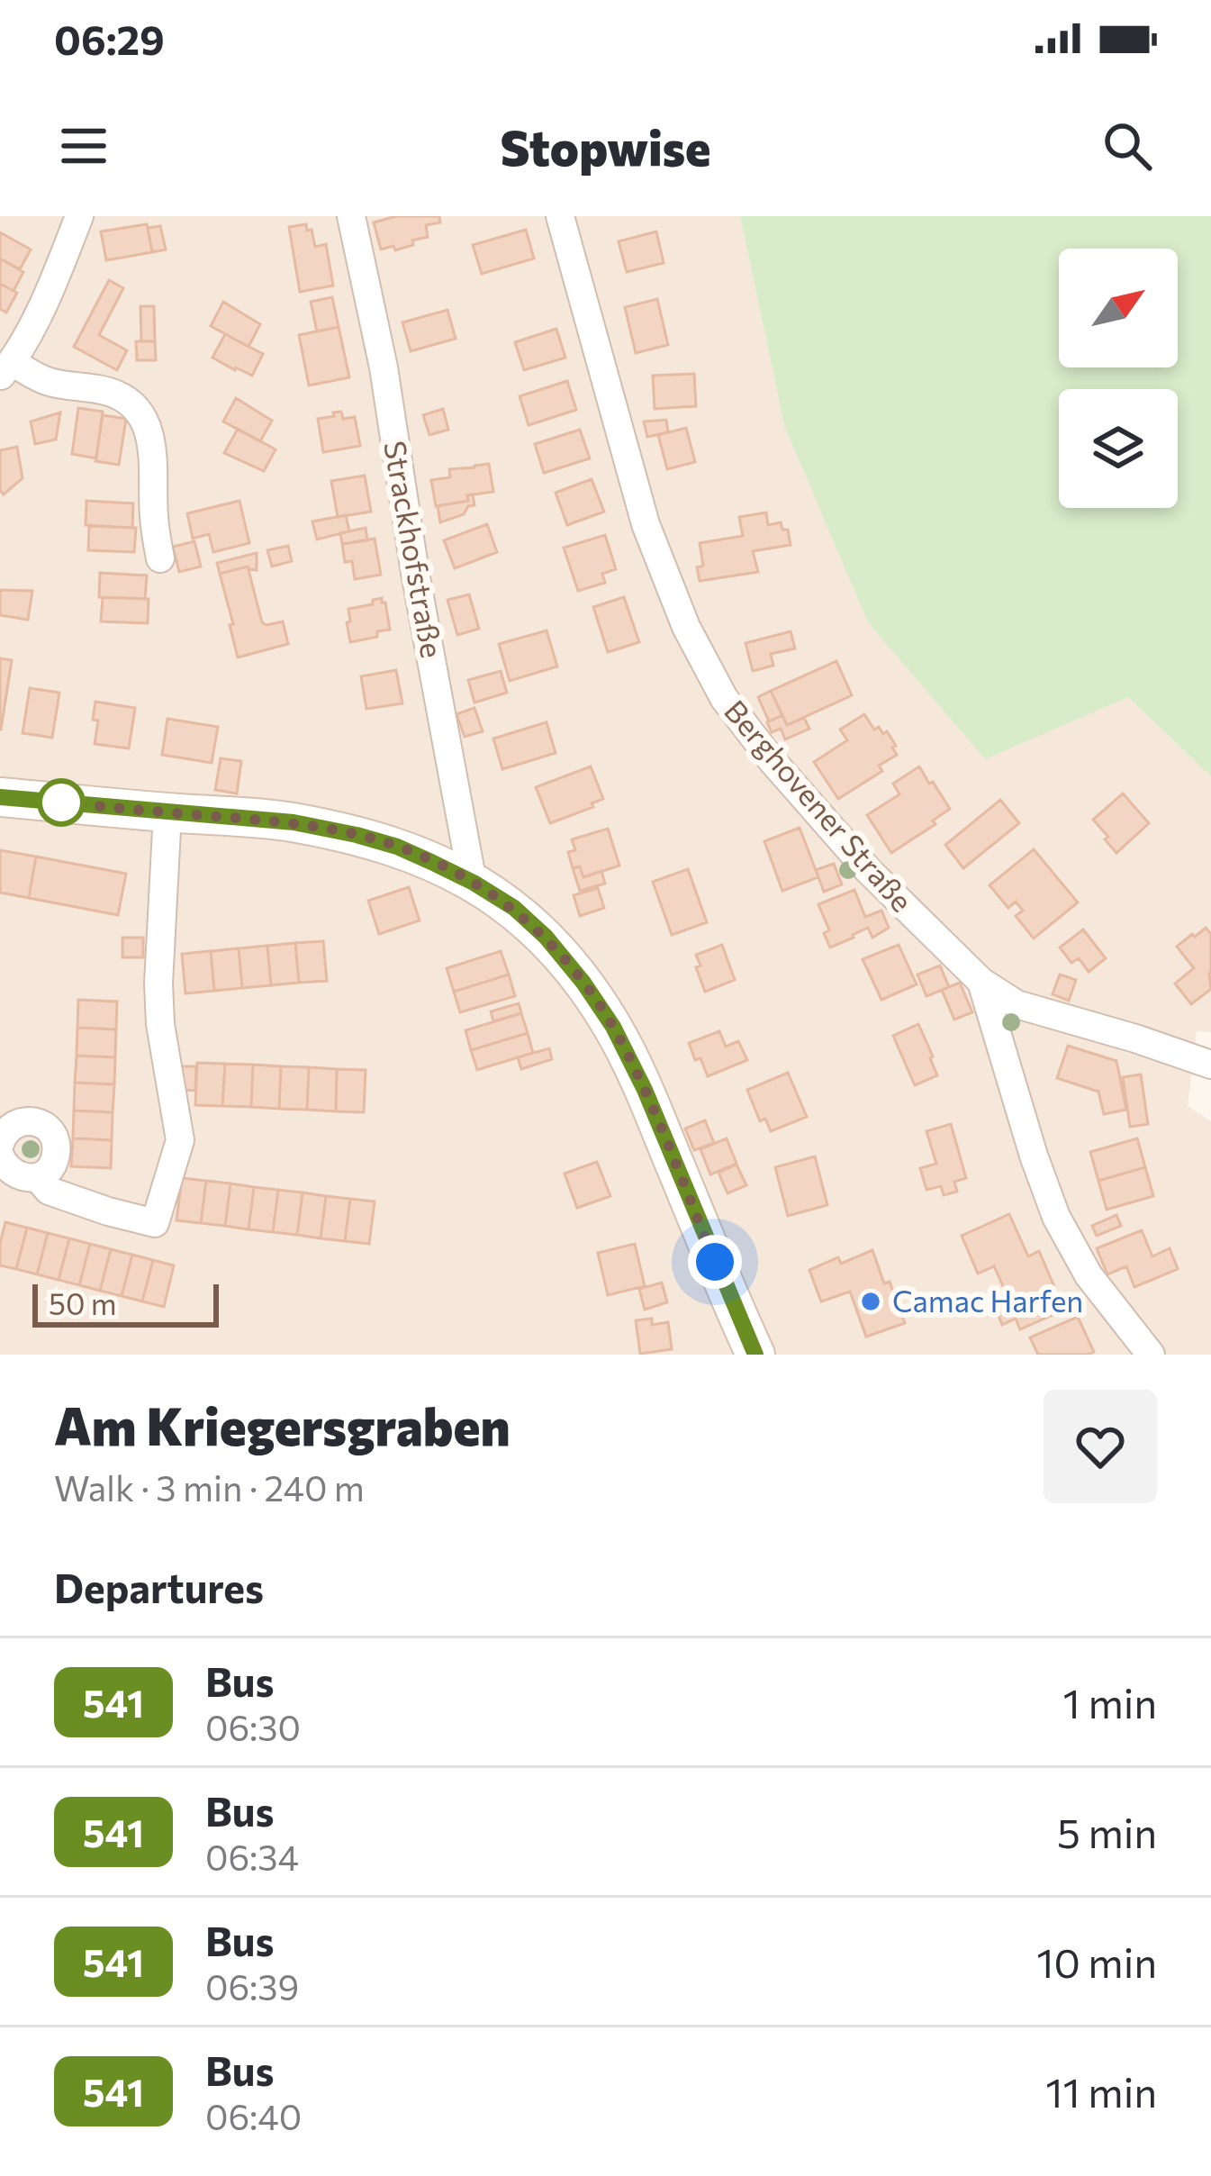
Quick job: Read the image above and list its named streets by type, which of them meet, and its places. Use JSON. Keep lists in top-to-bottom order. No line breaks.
{"streets":{"street":["Strackhofstraße","Berghovener Straße"]},"places":["Camac Harfen"],"lines":["bus line 541"],"scale_bar":"50 m","north":"top right","page":{"status":"06:29","header":"Stopwise","scale":"50 m","heading":[["Am Kriegersgraben","Walk · 3 min · 240 m"],"Departures"],"list":[{"mark":"541","name":"Bus","note":"06:30","value":"1 min"},{"mark":"541","name":"Bus","note":"06:34","value":"5 min"},{"mark":"541","name":"Bus","note":"06:39","value":"10 min"},{"mark":"541","name":"Bus","note":"06:40","value":"11 min"}]}}
